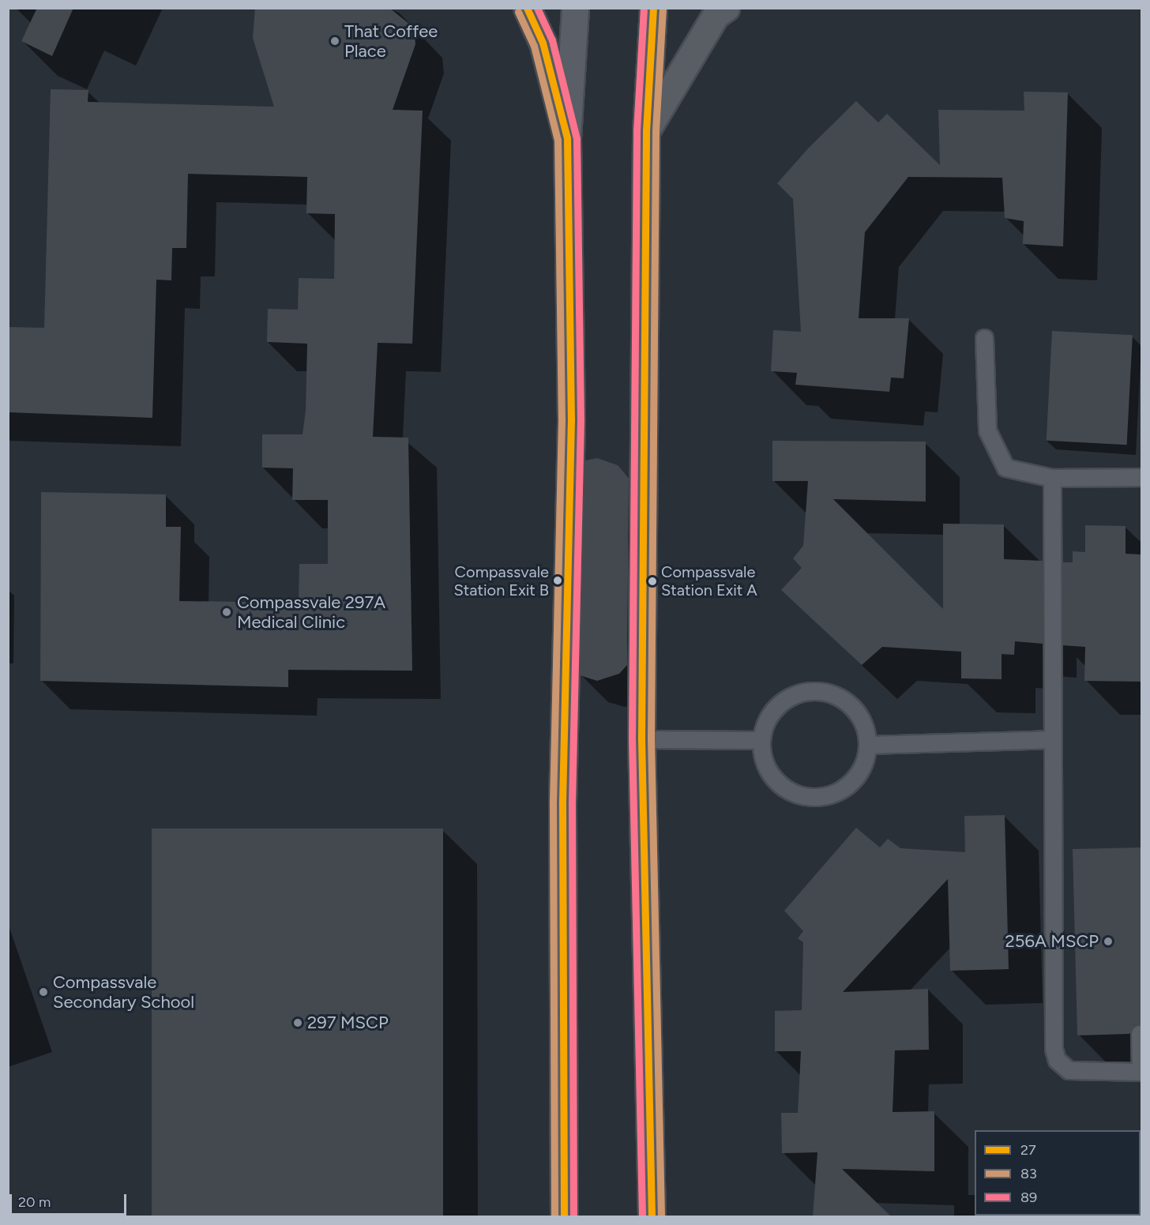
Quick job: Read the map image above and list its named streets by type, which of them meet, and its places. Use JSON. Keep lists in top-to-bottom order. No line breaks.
{"places":["That Coffee Place","Compassvale Station Exit B","Compassvale Station Exit A","Compassvale 297A Medical Clinic","256A MSCP","Compassvale Secondary School","297 MSCP"],"lines":["transit line 27","transit line 89","transit line 83"],"legend":["27","83","89"],"scale_bar":"20 m"}
